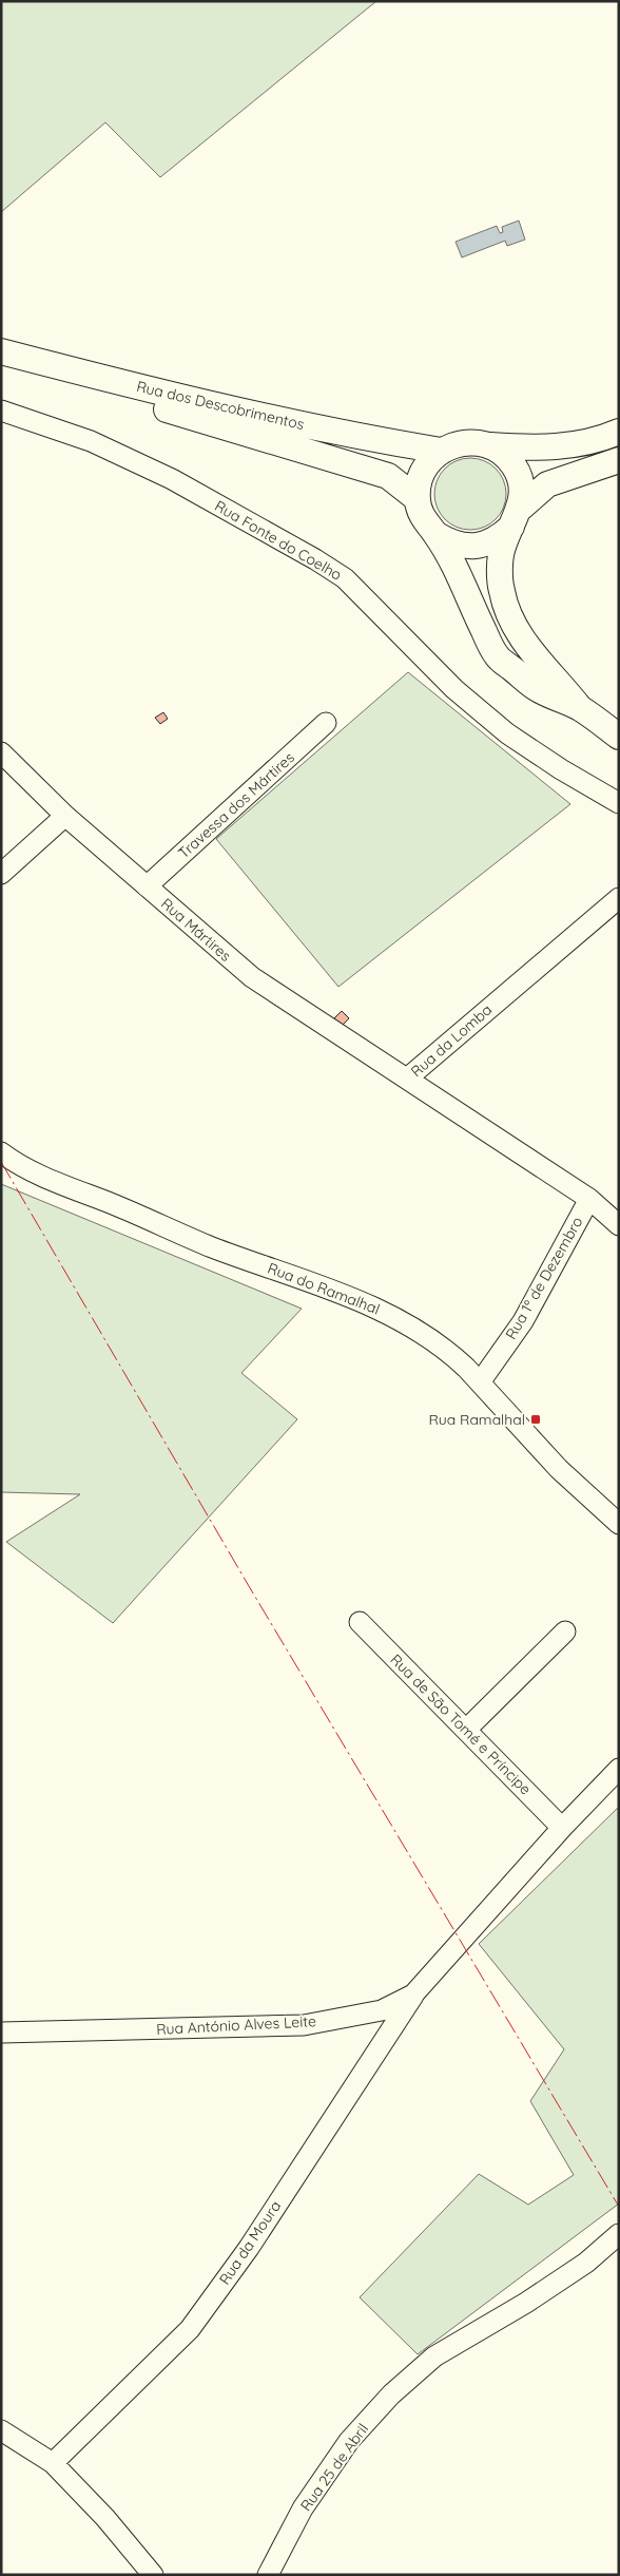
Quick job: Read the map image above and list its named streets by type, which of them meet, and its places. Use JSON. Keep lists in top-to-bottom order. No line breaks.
{"streets":{"main road":["Rua dos Descobrimentos"],"street":["Rua Fonte do Coelho","Travessa dos Mártires","Rua Mártires","Rua da Lomba","Rua 1º de Dezembro","Rua do Ramalhal","Rua de São Tomé e Príncipe","Rua António Alves Leite","Rua da Moura","Rua 25 de Abril"]},"crossings":[["Travessa dos Mártires","Rua Mártires"],["Rua Mártires","Rua da Lomba"],["Rua da Lomba","Rua 1º de Dezembro"],["Rua 1º de Dezembro","Rua do Ramalhal"],["Rua de São Tomé e Príncipe","Rua António Alves Leite"],["Rua António Alves Leite","Rua da Moura"]],"places":{"transit":["Rua Ramalhal"]}}
